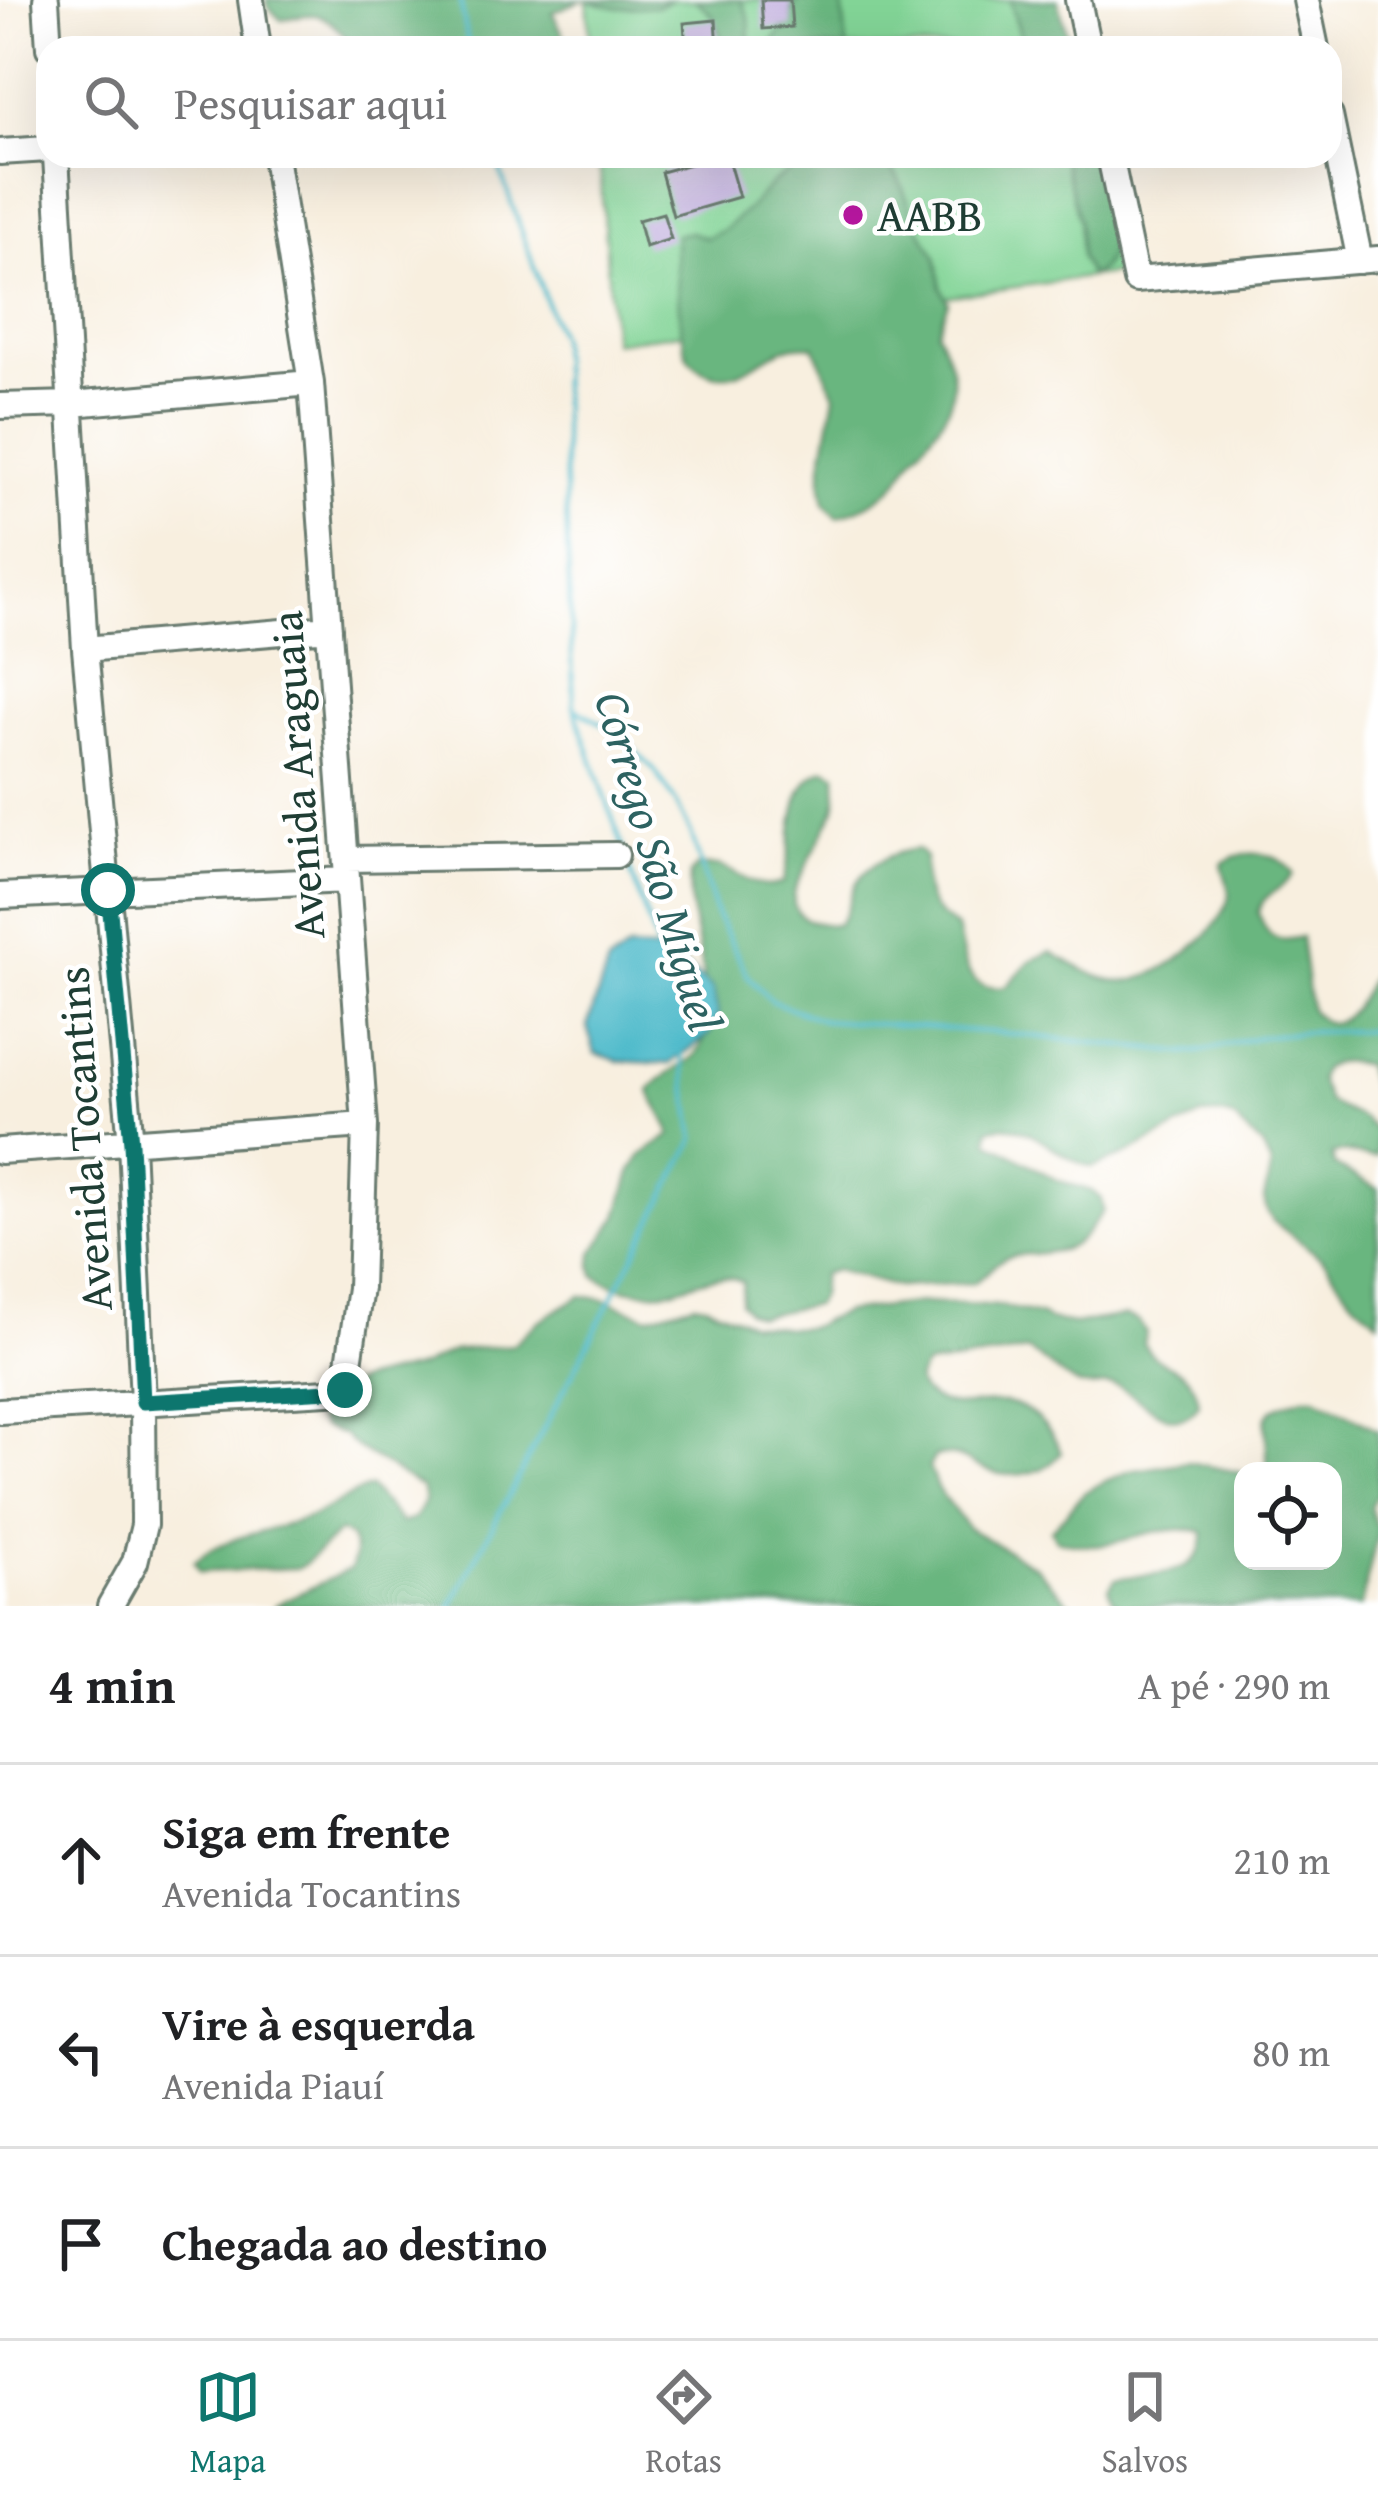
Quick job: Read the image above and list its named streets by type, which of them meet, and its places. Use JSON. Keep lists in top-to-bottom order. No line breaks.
{"streets":{"street":["Avenida Araguaia","Avenida Tocantins"]},"crossings":[["Avenida Araguaia","Avenida Tocantins"]],"water":["Córrego São Miguel"],"places":["AABB"],"page":{"search":"Pesquisar aqui","heading":["4 min","A pé · 290 m"],"list":[["Siga em frente","Avenida Tocantins","210 m"],["Vire à esquerda","Avenida Piauí","80 m"],"Chegada ao destino"],"nav":["Mapa","Rotas","Salvos"]}}
